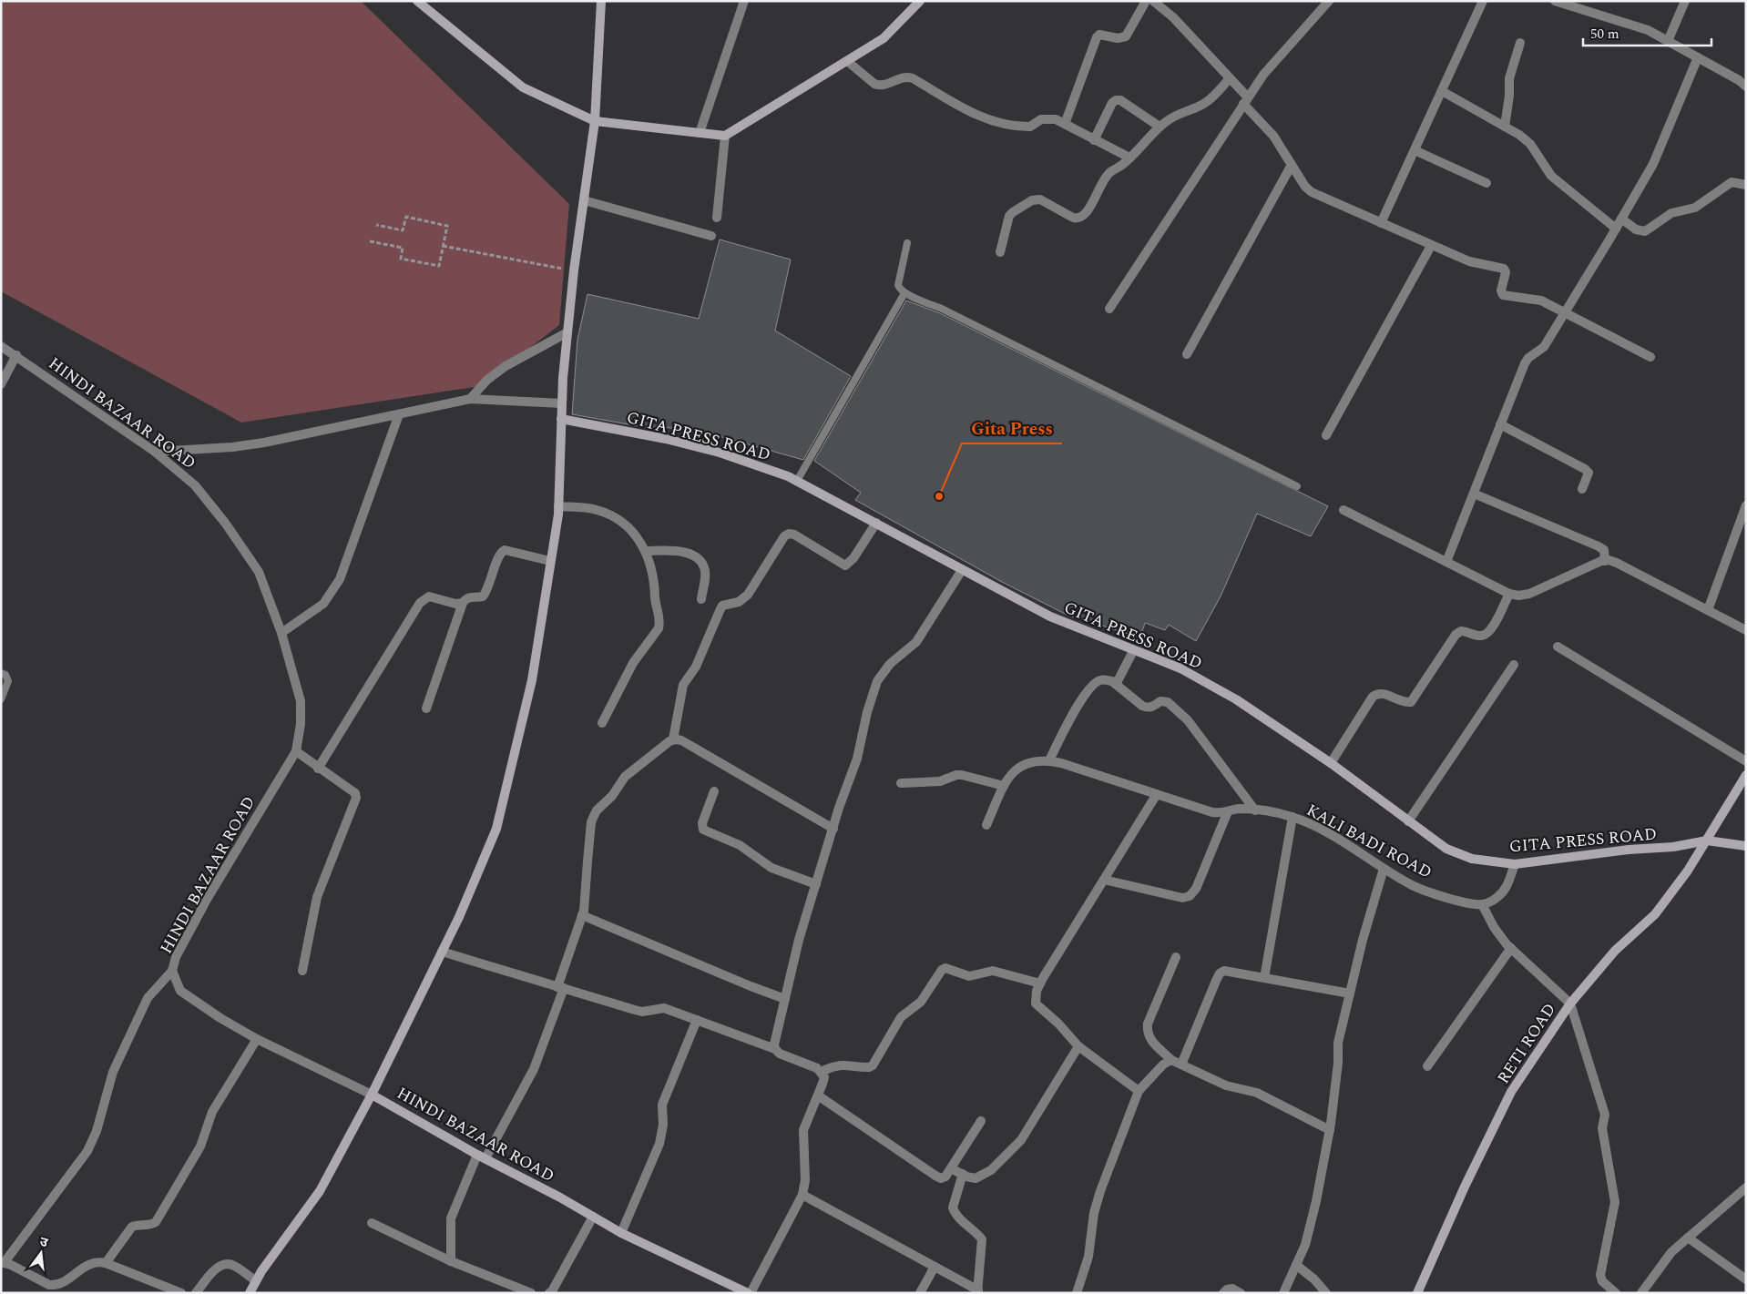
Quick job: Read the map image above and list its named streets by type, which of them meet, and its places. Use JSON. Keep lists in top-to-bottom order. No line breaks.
{"streets":{"street":["HINDI BAZAAR ROAD","GITA PRESS ROAD","KALI BADI ROAD","RETI ROAD"]},"crossings":[["GITA PRESS ROAD","RETI ROAD"]],"places":["Gita Press"],"scale_bar":"50 m","north":"top"}
